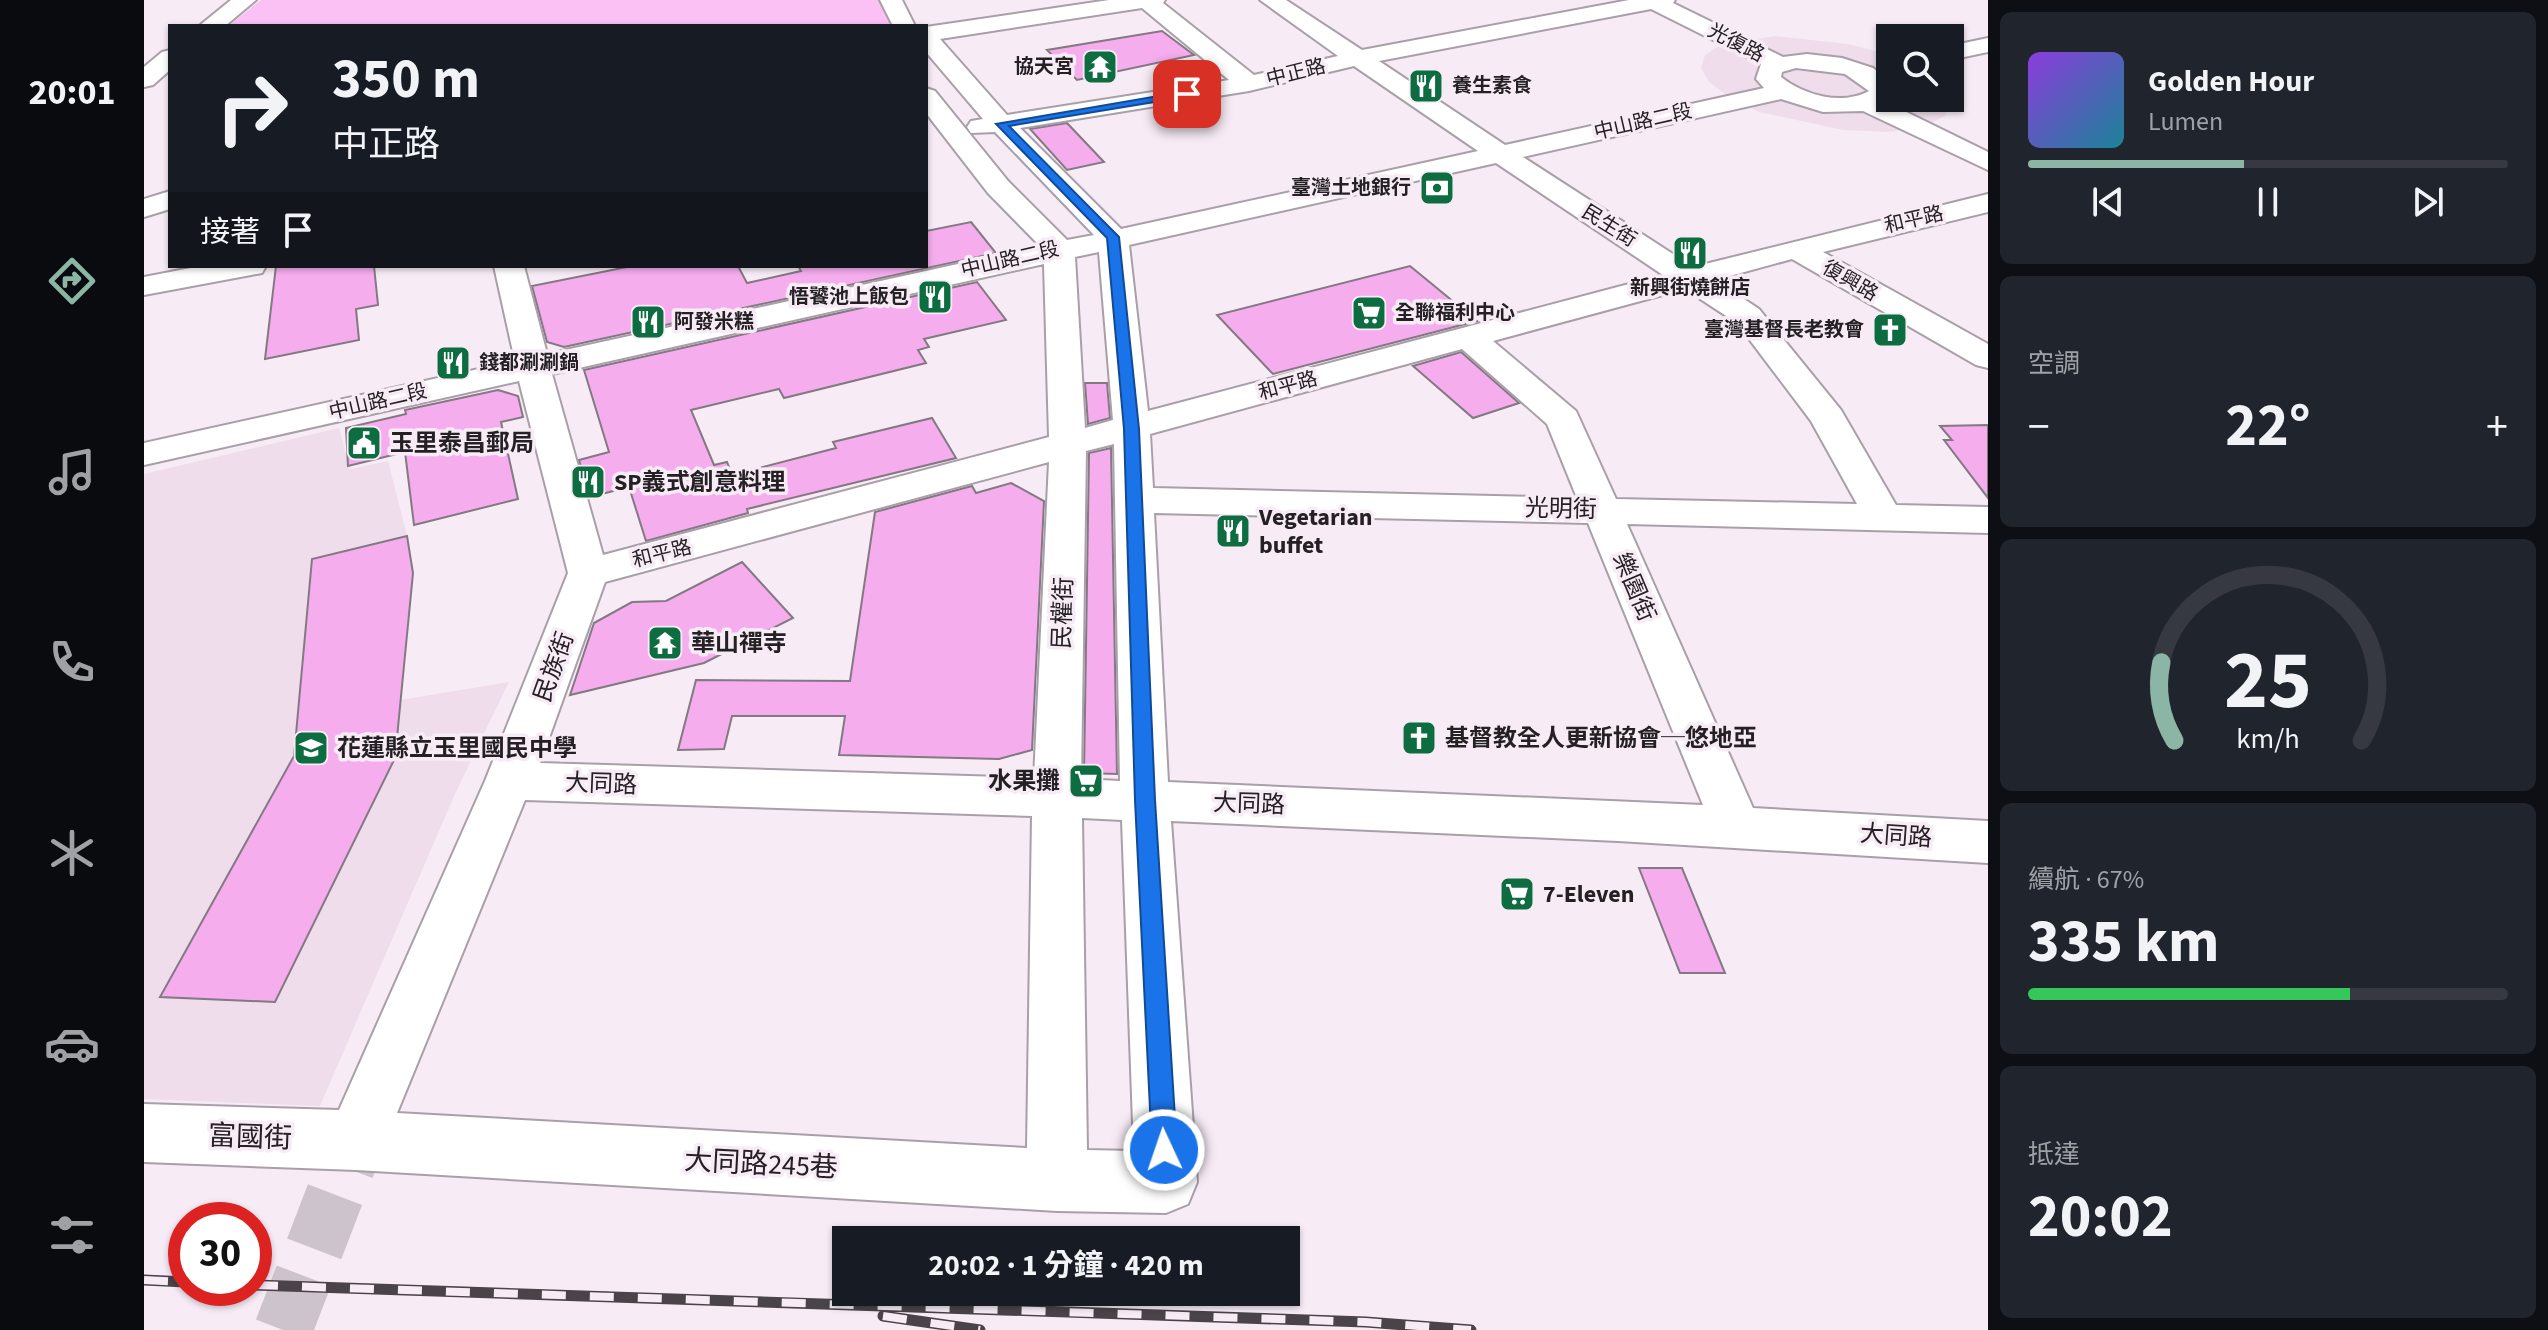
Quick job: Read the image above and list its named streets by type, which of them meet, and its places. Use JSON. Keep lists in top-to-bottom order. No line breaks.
{"streets":{"street":["光復路","中正路","中山路二段","和平路","民生街","復興路","光明街","樂園街","民權街","民族街","大同路","富國街","大同路245巷"]},"crossings":[["光復路","中正路"],["光復路","中山路二段"],["中正路","民生街"],["中山路二段","民生街"],["中山路二段","民權街"],["和平路","民生街"],["和平路","復興路"],["和平路","樂園街"],["和平路","民權街"],["和平路","民族街"],["民生街","光明街"],["光明街","樂園街"],["樂園街","大同路"],["民權街","大同路"],["民權街","大同路245巷"],["民族街","大同路"],["民族街","富國街"],["民族街","大同路245巷"],["大同路","大同路245巷"],["富國街","大同路245巷"]],"places":{"temple":["協天宮","華山禪寺"],"restaurant":["養生素食","新興街燒餅店","悟饕池上飯包","阿發米糕","錢都涮涮鍋","SP義式創意料理","Vegetarian buffet"],"bank":["臺灣土地銀行"],"supermarket":["全聯福利中心","水果攤","7-Eleven"],"church":["臺灣基督長老教會","基督教全人更新協會─悠地亞"],"public building":["玉里泰昌郵局"],"school or university":["花蓮縣立玉里國民中學"]},"page":{"tabs":"20:01","turn":["350 m","中正路"],"song":["Golden Hour","Lumen"],"then":"接著","tile":["空調",["續航 · 67%","335 km"],["抵達","20:02"]],"heat":["−","22°","+"],"limit":"30","trip":"20:02 · 1 分鐘 · 420 m","gauge":["25","km/h"]}}
